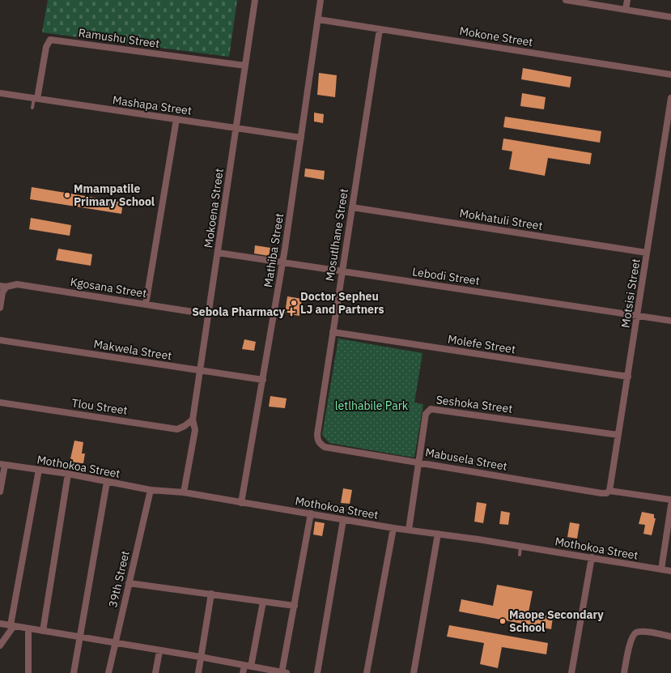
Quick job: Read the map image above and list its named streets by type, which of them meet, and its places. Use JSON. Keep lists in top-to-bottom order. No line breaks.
{"streets":{"street":["Mokone Street","Ramushu Street","Mashapa Street","Mokoena Street","Mokhatuli Street","Mosutlhane Street","Mathiba Street","Lebodi Street","Kgosana Street","Motsisi Street","Molefe Street","Makwela Street","Seshoka Street","Tlou Street","Mabusela Street","Mothokoa Street","39th Street"]},"crossings":[["Mokone Street","Mosutlhane Street"],["Mokone Street","Mathiba Street"],["Ramushu Street","Mashapa Street"],["Ramushu Street","Mokoena Street"],["Mashapa Street","Mokoena Street"],["Mashapa Street","Mathiba Street"],["Mokoena Street","Lebodi Street"],["Mokoena Street","Kgosana Street"],["Mokoena Street","Makwela Street"],["Mokoena Street","Tlou Street"],["Mokoena Street","Mothokoa Street"],["Mokhatuli Street","Mosutlhane Street"],["Mokhatuli Street","Motsisi Street"],["Mosutlhane Street","Lebodi Street"],["Mosutlhane Street","Molefe Street"],["Mosutlhane Street","Mabusela Street"],["Mathiba Street","Lebodi Street"],["Mathiba Street","Makwela Street"],["Mathiba Street","Mothokoa Street"],["Lebodi Street","Motsisi Street"],["Motsisi Street","Molefe Street"],["Motsisi Street","Seshoka Street"],["Motsisi Street","Mabusela Street"],["Seshoka Street","Mabusela Street"],["Seshoka Street","Mothokoa Street"],["Mothokoa Street","39th Street"]],"parks":["letlhabile Park"],"places":{"other":["Mmampatile Primary School","Doctor Sepheu LJ and Partners","Maope Secondary School"],"health":["Sebola Pharmacy"]}}
